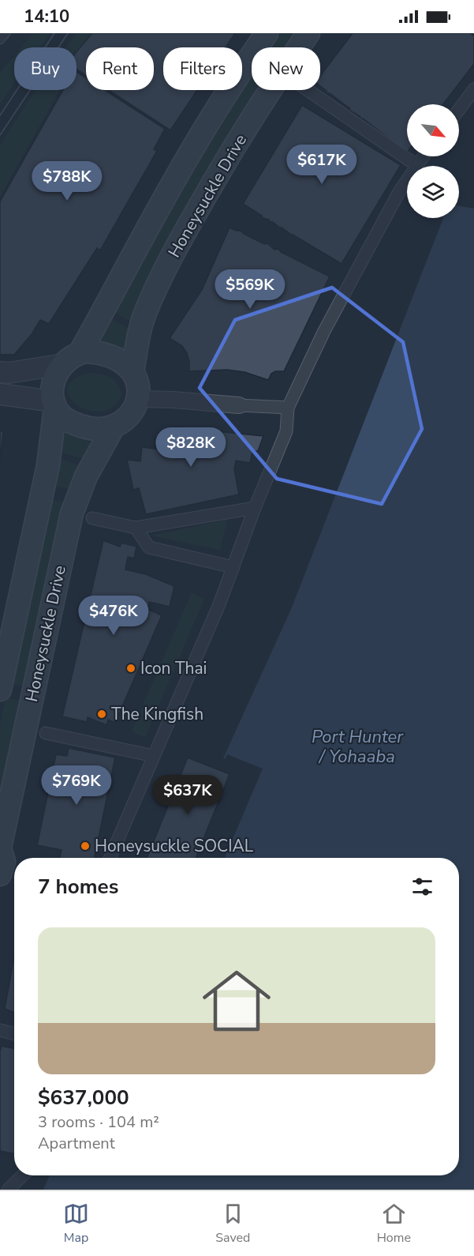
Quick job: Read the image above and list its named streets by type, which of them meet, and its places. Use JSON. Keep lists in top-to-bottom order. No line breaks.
{"streets":{"main road":["Honeysuckle Drive"]},"water":["Port Hunter / Yohaaba"],"places":["Icon Thai","The Kingfish","Honeysuckle SOCIAL"],"north":"bottom right","page":{"status":"14:10","chip":["Buy","Rent","Filters","New"],"price":["$617K","$788K","$569K","$828K","$476K","$769K","$637K"],"heading":"7 homes","list":[{"name":"$637,000","note":"3 rooms · 104 m² · Apartment"}],"tabs":["Map","Saved","Home"]}}
